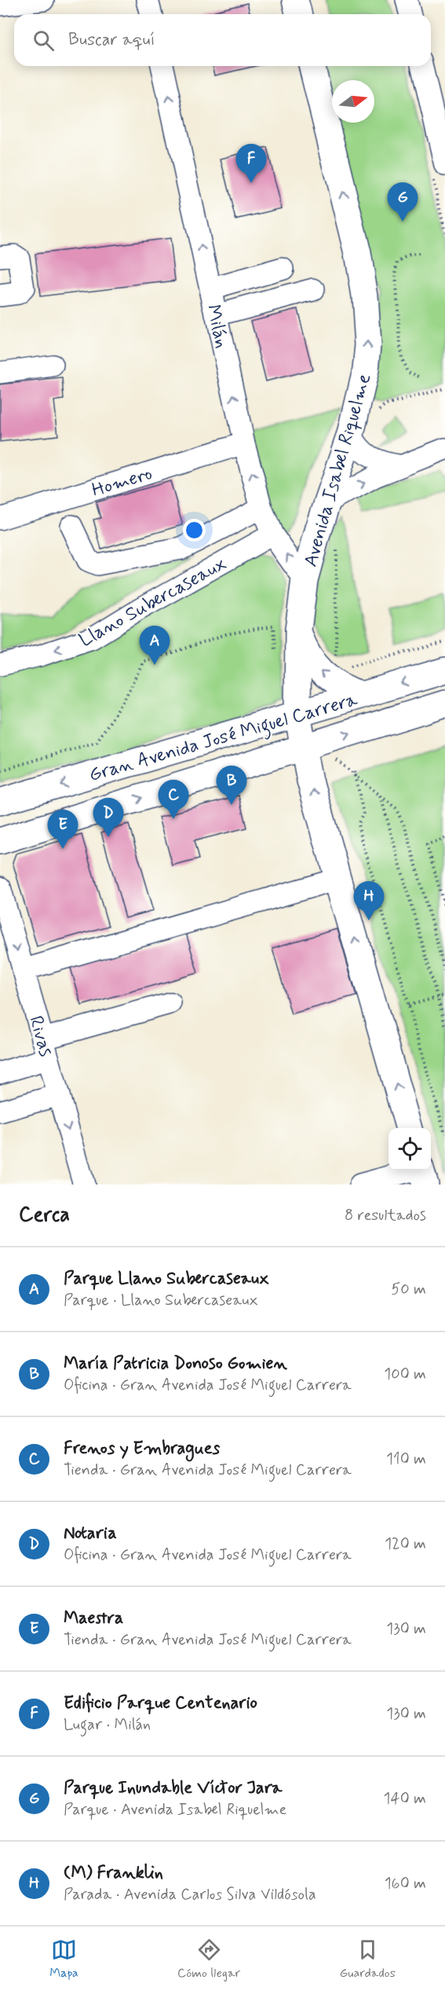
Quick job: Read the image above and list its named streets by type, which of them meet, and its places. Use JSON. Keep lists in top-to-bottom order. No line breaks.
{"streets":{"main road":["Avenida Isabel Riquelme","Gran Avenida José Miguel Carrera"],"street":["Milán","Homero","Llano Subercaseaux","Rivas"]},"crossings":[["Milán","Avenida Isabel Riquelme"],["Milán","Homero"],["Milán","Llano Subercaseaux"],["Avenida Isabel Riquelme","Gran Avenida José Miguel Carrera"]],"one_way":["Milán","Avenida Isabel Riquelme","Llano Subercaseaux","Rivas"],"north":"right","page":{"search":"Buscar aquí","pins":["F","G","A","B","C","D","E","H"],"heading":["Cerca","8 resultados"],"list":[{"mark":"A","name":"Parque Llano Subercaseaux","note":"Parque · Llano Subercaseaux","value":"50 m"},{"mark":"B","name":"María Patricia Donoso Gomien","note":"Oficina · Gran Avenida José Miguel Carrera","value":"100 m"},{"mark":"C","name":"Frenos y Embragues","note":"Tienda · Gran Avenida José Miguel Carrera","value":"110 m"},{"mark":"D","name":"Notaria","note":"Oficina · Gran Avenida José Miguel Carrera","value":"120 m"},{"mark":"E","name":"Maestra","note":"Tienda · Gran Avenida José Miguel Carrera","value":"130 m"},{"mark":"F","name":"Edificio Parque Centenario","note":"Lugar · Milán","value":"130 m"},{"mark":"G","name":"Parque Inundable Víctor Jara","note":"Parque · Avenida Isabel Riquelme","value":"140 m"},{"mark":"H","name":"(M) Franklin","note":"Parada · Avenida Carlos Silva Vildósola","value":"160 m"}],"nav":["Mapa","Cómo llegar","Guardados"]}}
